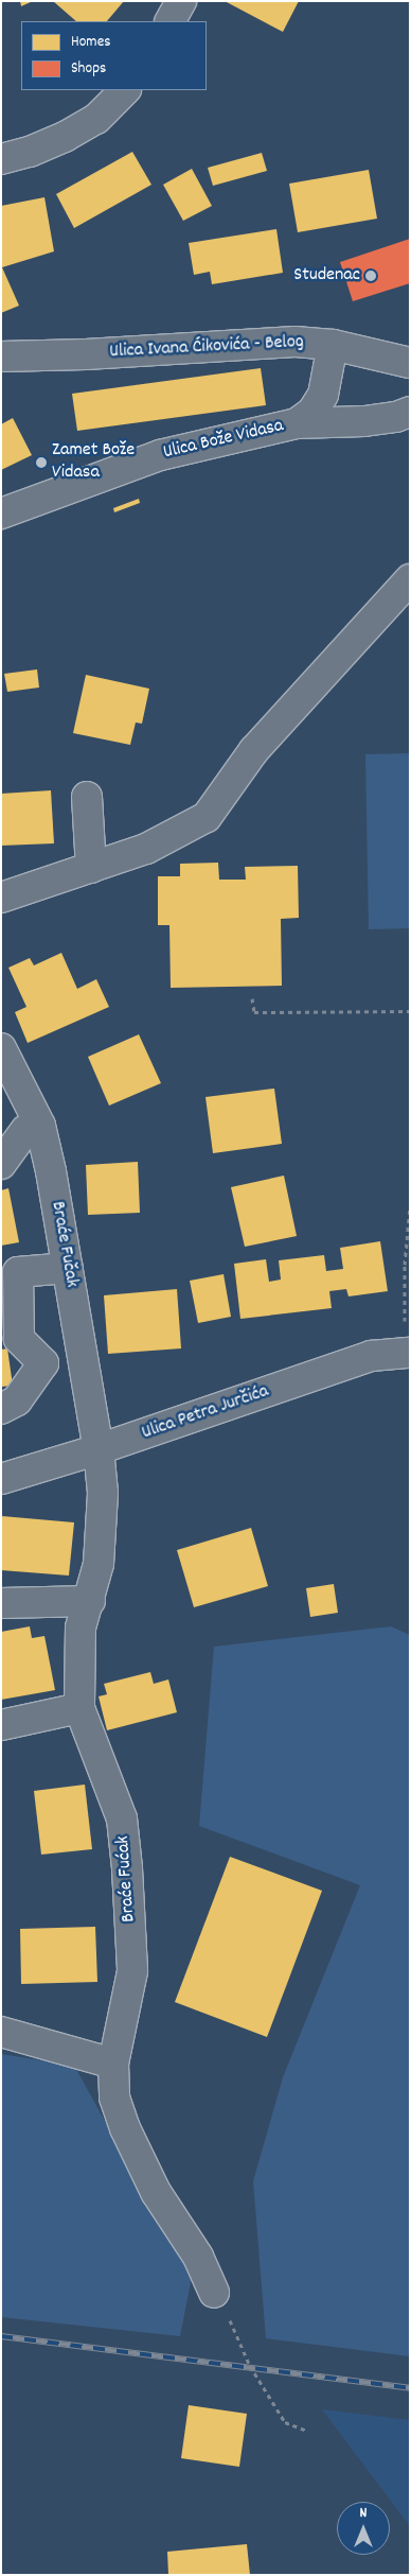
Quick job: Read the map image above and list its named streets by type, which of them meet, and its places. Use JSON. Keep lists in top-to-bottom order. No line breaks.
{"streets":{"street":["Ulica Ivana Ćikovića - Belog","Ulica Bože Vidasa","Braće Fučak","Ulica Petra Jurčića","Braće Fućak"]},"crossings":[["Braće Fučak","Ulica Petra Jurčića"],["Braće Fučak","Braće Fućak"],["Ulica Petra Jurčića","Braće Fućak"]],"places":["Studenac","Zamet Bože Vidasa"],"legend":["Homes","Shops"],"north":"top"}
